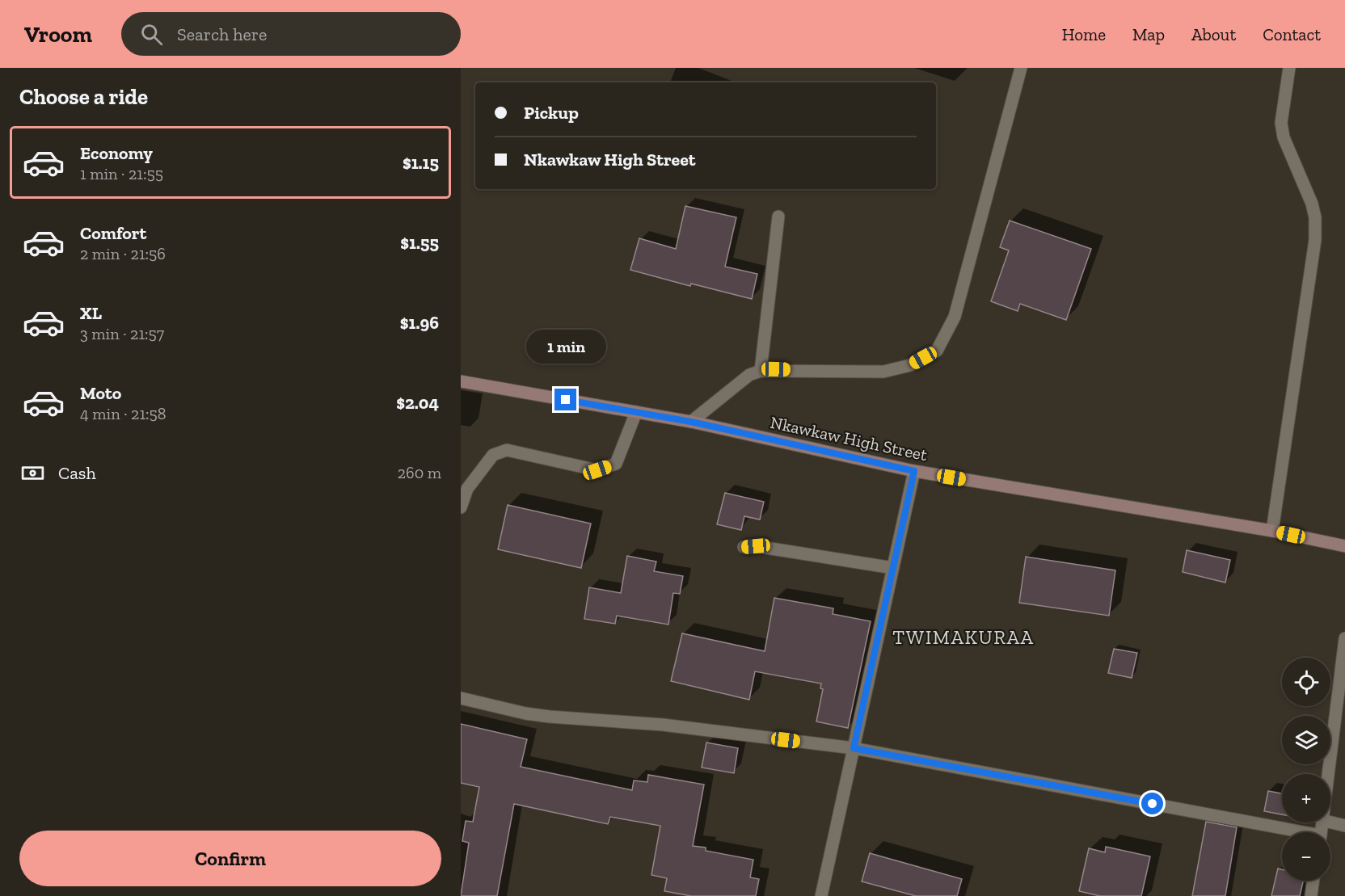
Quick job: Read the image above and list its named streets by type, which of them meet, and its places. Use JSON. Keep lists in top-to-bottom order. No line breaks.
{"streets":{"main road":["Nkawkaw High Street"]},"districts":["TWIMAKURAA"],"page":{"header":"Vroom","search":"Search here","nav":["Home","Map","About","Contact"],"heading":"Choose a ride","banner":["Pickup","Nkawkaw High Street"],"list":[{"name":"Economy","note":"1 min · 21:55","value":"$1.15"},{"name":"Comfort","note":"2 min · 21:56","value":"$1.55"},{"name":"XL","note":"3 min · 21:57","value":"$1.96"},{"name":"Moto","note":"4 min · 21:58","value":"$2.04"}],"bubble":"1 min","pay":["Cash","260 m"],"map_buttons":["+","−"],"buttons":"Confirm"}}
